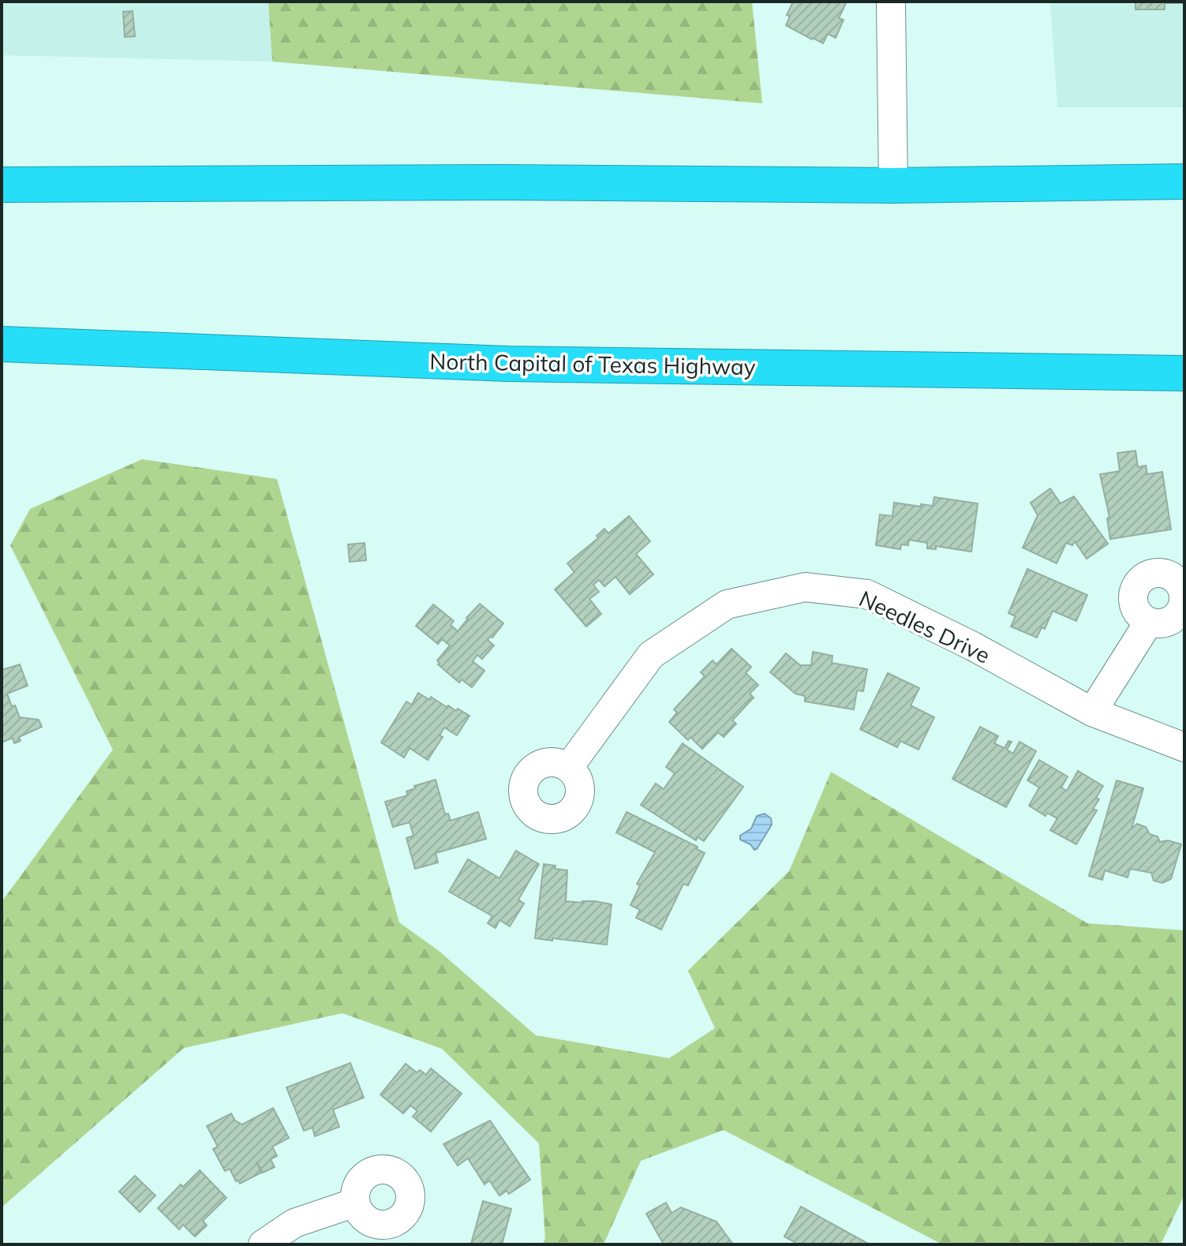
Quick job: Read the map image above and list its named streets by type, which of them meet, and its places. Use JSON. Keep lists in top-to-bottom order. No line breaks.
{"streets":{"highway":["North Capital of Texas Highway"],"street":["Needles Drive"]}}
